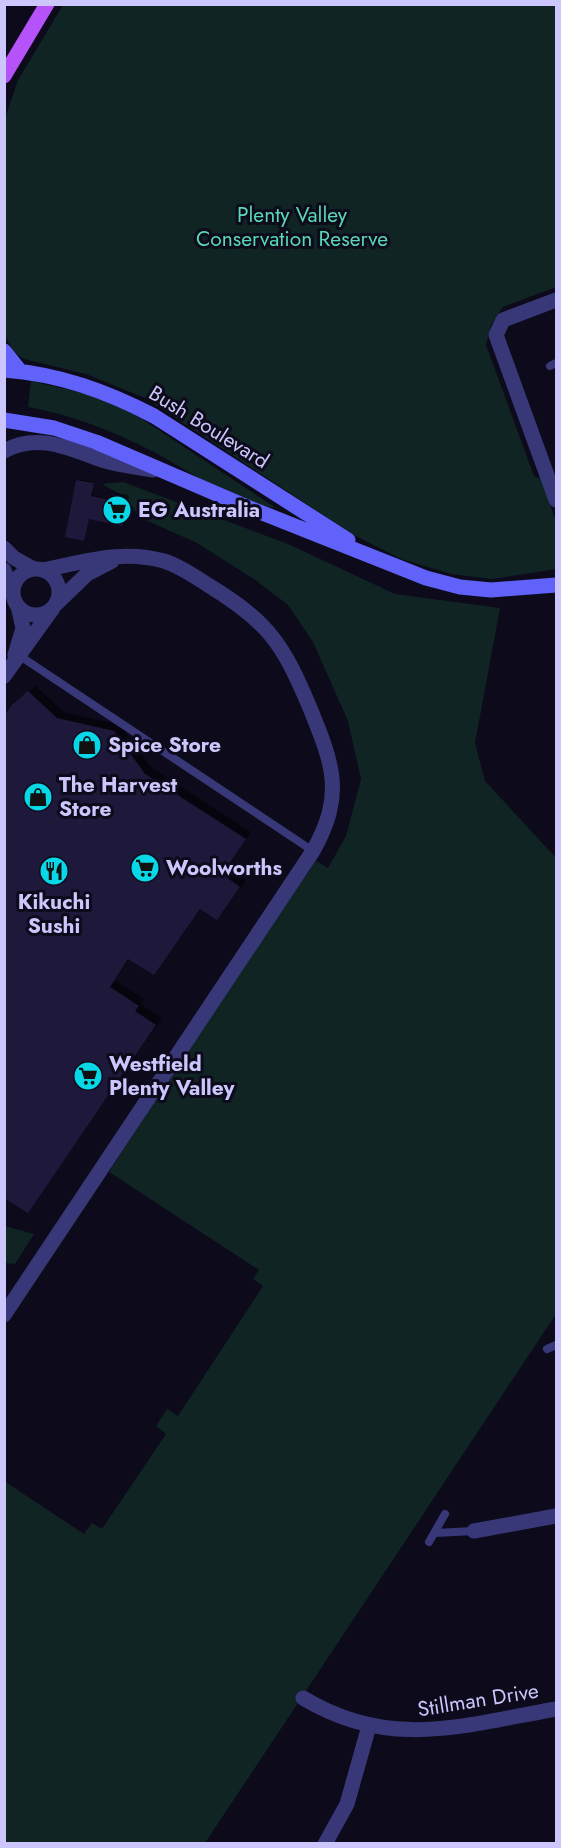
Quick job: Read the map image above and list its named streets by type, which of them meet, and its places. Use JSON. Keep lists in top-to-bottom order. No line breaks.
{"streets":{"main road":["Bush Boulevard"],"street":["Stillman Drive"]},"parks":["Plenty Valley Conservation Reserve"],"places":{"supermarket":["EG Australia","Woolworths","Westfield Plenty Valley"],"shop":["Spice Store","The Harvest Store"],"restaurant":["Kikuchi Sushi"]}}
